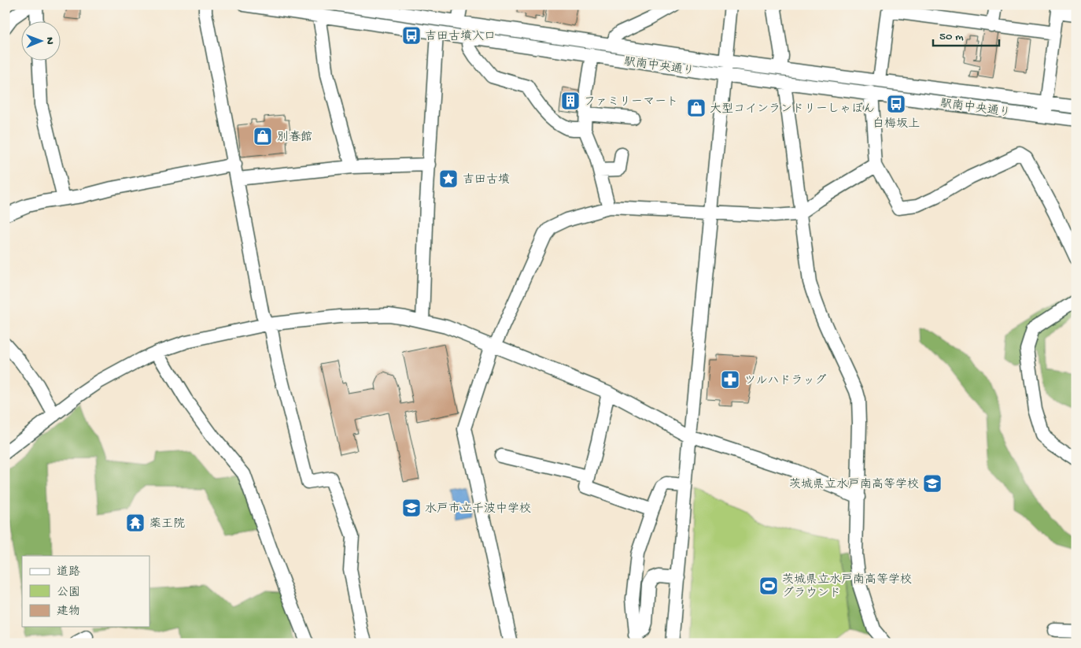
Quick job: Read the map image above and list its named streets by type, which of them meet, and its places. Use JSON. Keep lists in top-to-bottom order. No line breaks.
{"streets":{"street":["駅南中央通り"]},"places":{"bus stop":["吉田古墳入口","白梅坂上"],"building":["ファミリーマート"],"shop":["大型コインランドリーしゃぼん","別春館"],"place":["吉田古墳"],"pharmacy":["ツルハドラッグ"],"school or university":["茨城県立水戸南高等学校","水戸市立千波中学校"],"temple":["薬王院"],"sports":["茨城県立水戸南高等学校 グラウンド"]},"legend":["道路","公園","建物"],"scale_bar":"50 m","north":"right"}
